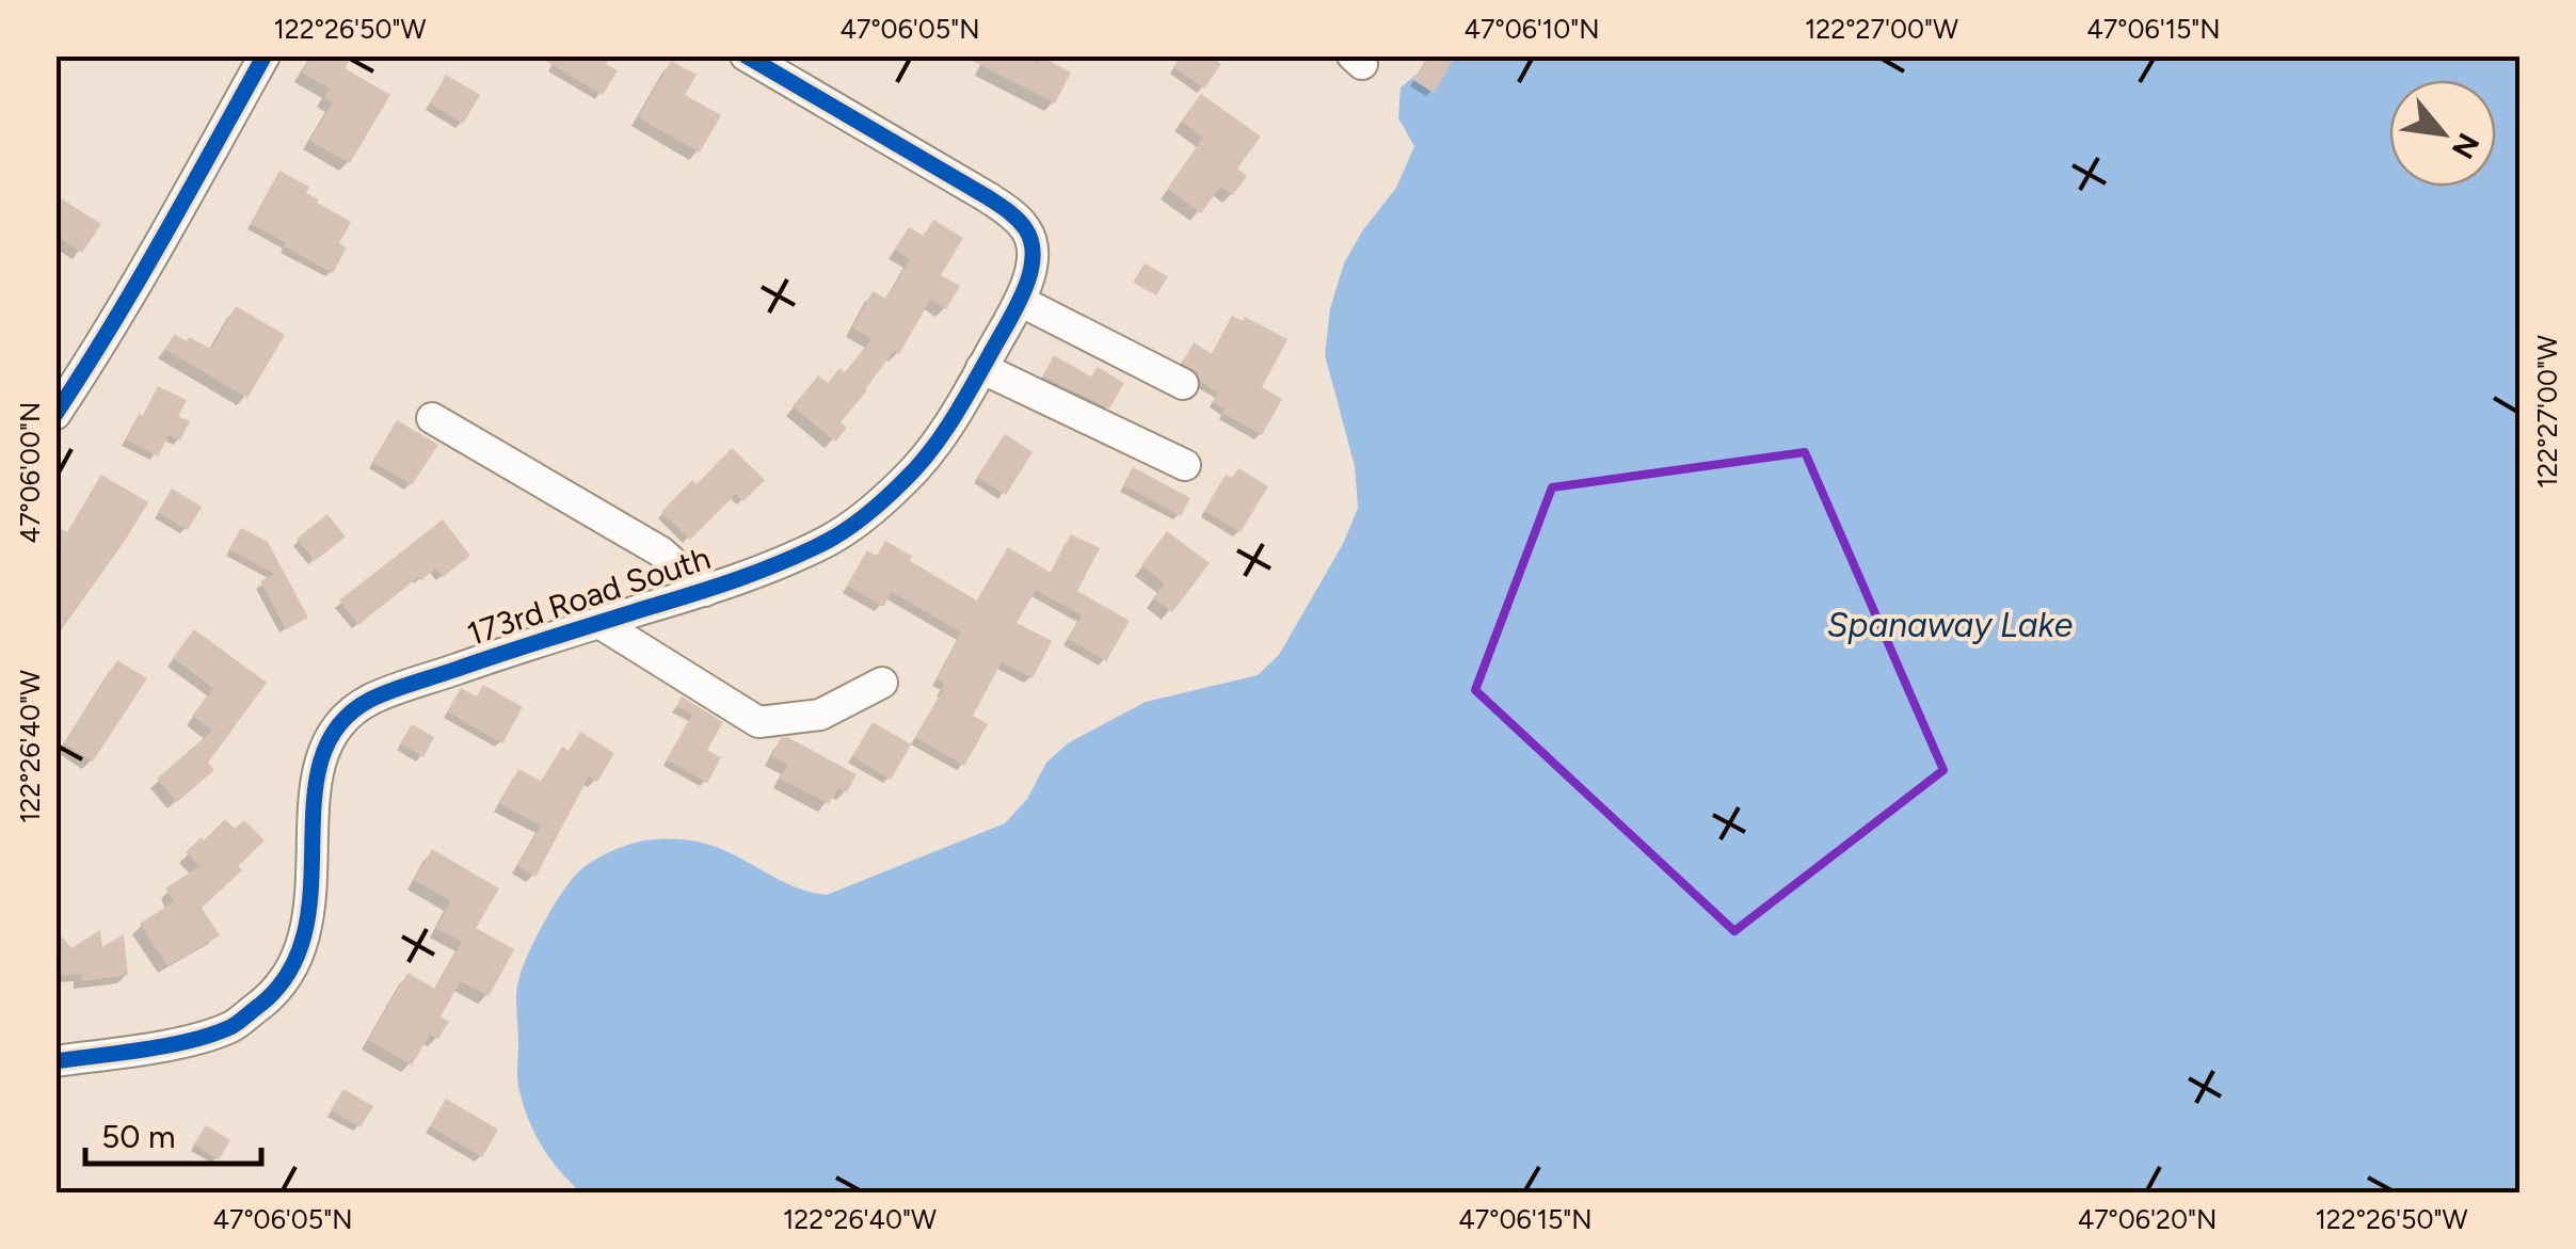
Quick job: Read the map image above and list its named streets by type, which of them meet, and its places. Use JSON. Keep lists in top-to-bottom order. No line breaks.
{"streets":{"street":["173rd Road South"]},"water":["Spanaway Lake"],"scale_bar":"50 m","north":"bottom right","coordinates":["122°26'50\"W","47°06'05\"N","47°06'10\"N","122°27'00\"W","47°06'15\"N","47°06'00\"N","122°26'40\"W","47°06'20\"N"]}
